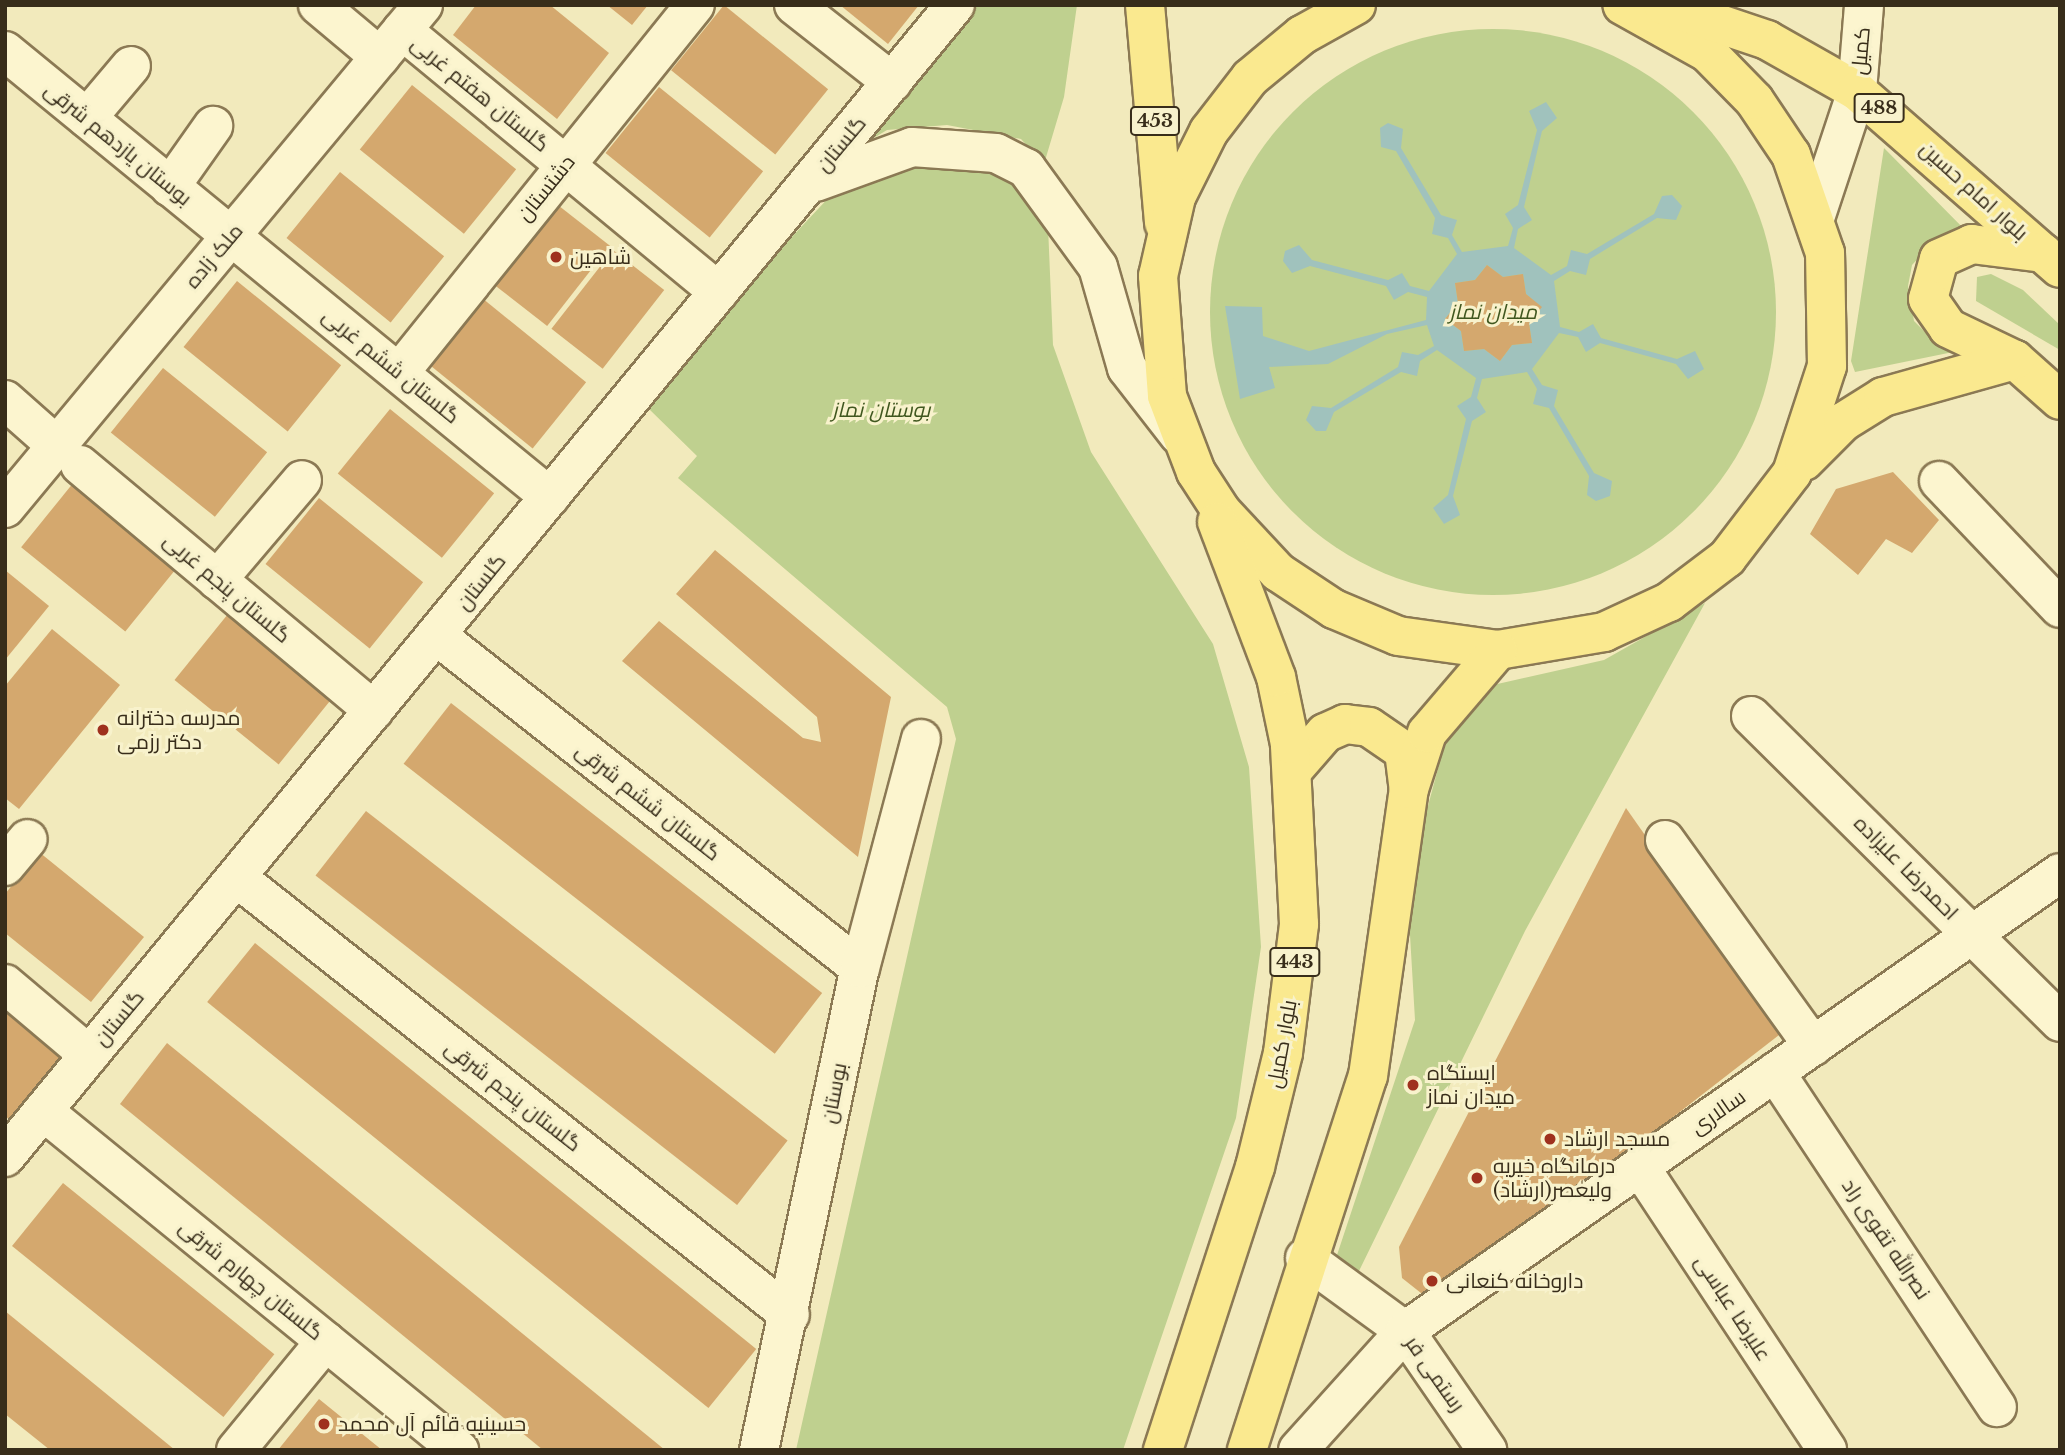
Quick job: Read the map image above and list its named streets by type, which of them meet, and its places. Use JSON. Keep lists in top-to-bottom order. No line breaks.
{"streets":{"main road":["488","453","بلوار امام حسین","443","بلوار کمیل"],"street":["کمیل","گلستان هفتم غربی","بوستان یازدهم شرقی","گلستان","دشتستان","ملک زاده","گلستان ششم غربی","گلستان پنجم غربی","گلستان ششم شرقی","احمدرضا علیزاده","بوستان","گلستان پنجم شرقی","سالاری","نصرالله تقوی راد","گلستان چهارم شرقی","علیرضا عباسی","رستمی فر"]},"crossings":[["کمیل","بلوار امام حسین"],["گلستان هفتم غربی","گلستان"],["گلستان هفتم غربی","دشتستان"],["گلستان هفتم غربی","ملک زاده"],["بوستان یازدهم شرقی","ملک زاده"],["بوستان یازدهم شرقی","گلستان ششم غربی"],["گلستان","گلستان ششم غربی"],["گلستان","گلستان پنجم غربی"],["گلستان","گلستان ششم شرقی"],["گلستان","گلستان پنجم شرقی"],["گلستان","گلستان چهارم شرقی"],["دشتستان","گلستان ششم غربی"],["ملک زاده","گلستان ششم غربی"],["ملک زاده","گلستان پنجم غربی"],["گلستان ششم شرقی","بوستان"],["احمدرضا علیزاده","سالاری"],["بوستان","گلستان پنجم شرقی"],["سالاری","نصرالله تقوی راد"],["سالاری","علیرضا عباسی"],["سالاری","رستمی فر"]],"parks":["میدان نماز","بوستان نماز"],"places":["شاهین","مدرسه دخترانه دکتر رزمی","ایستگاه میدان نماز","مسجد ارشاد","درمانگاه خیریه ولیعصر(ارشاد)","داروخانه کنعانی","حسینیه قائم آل محمد"]}
